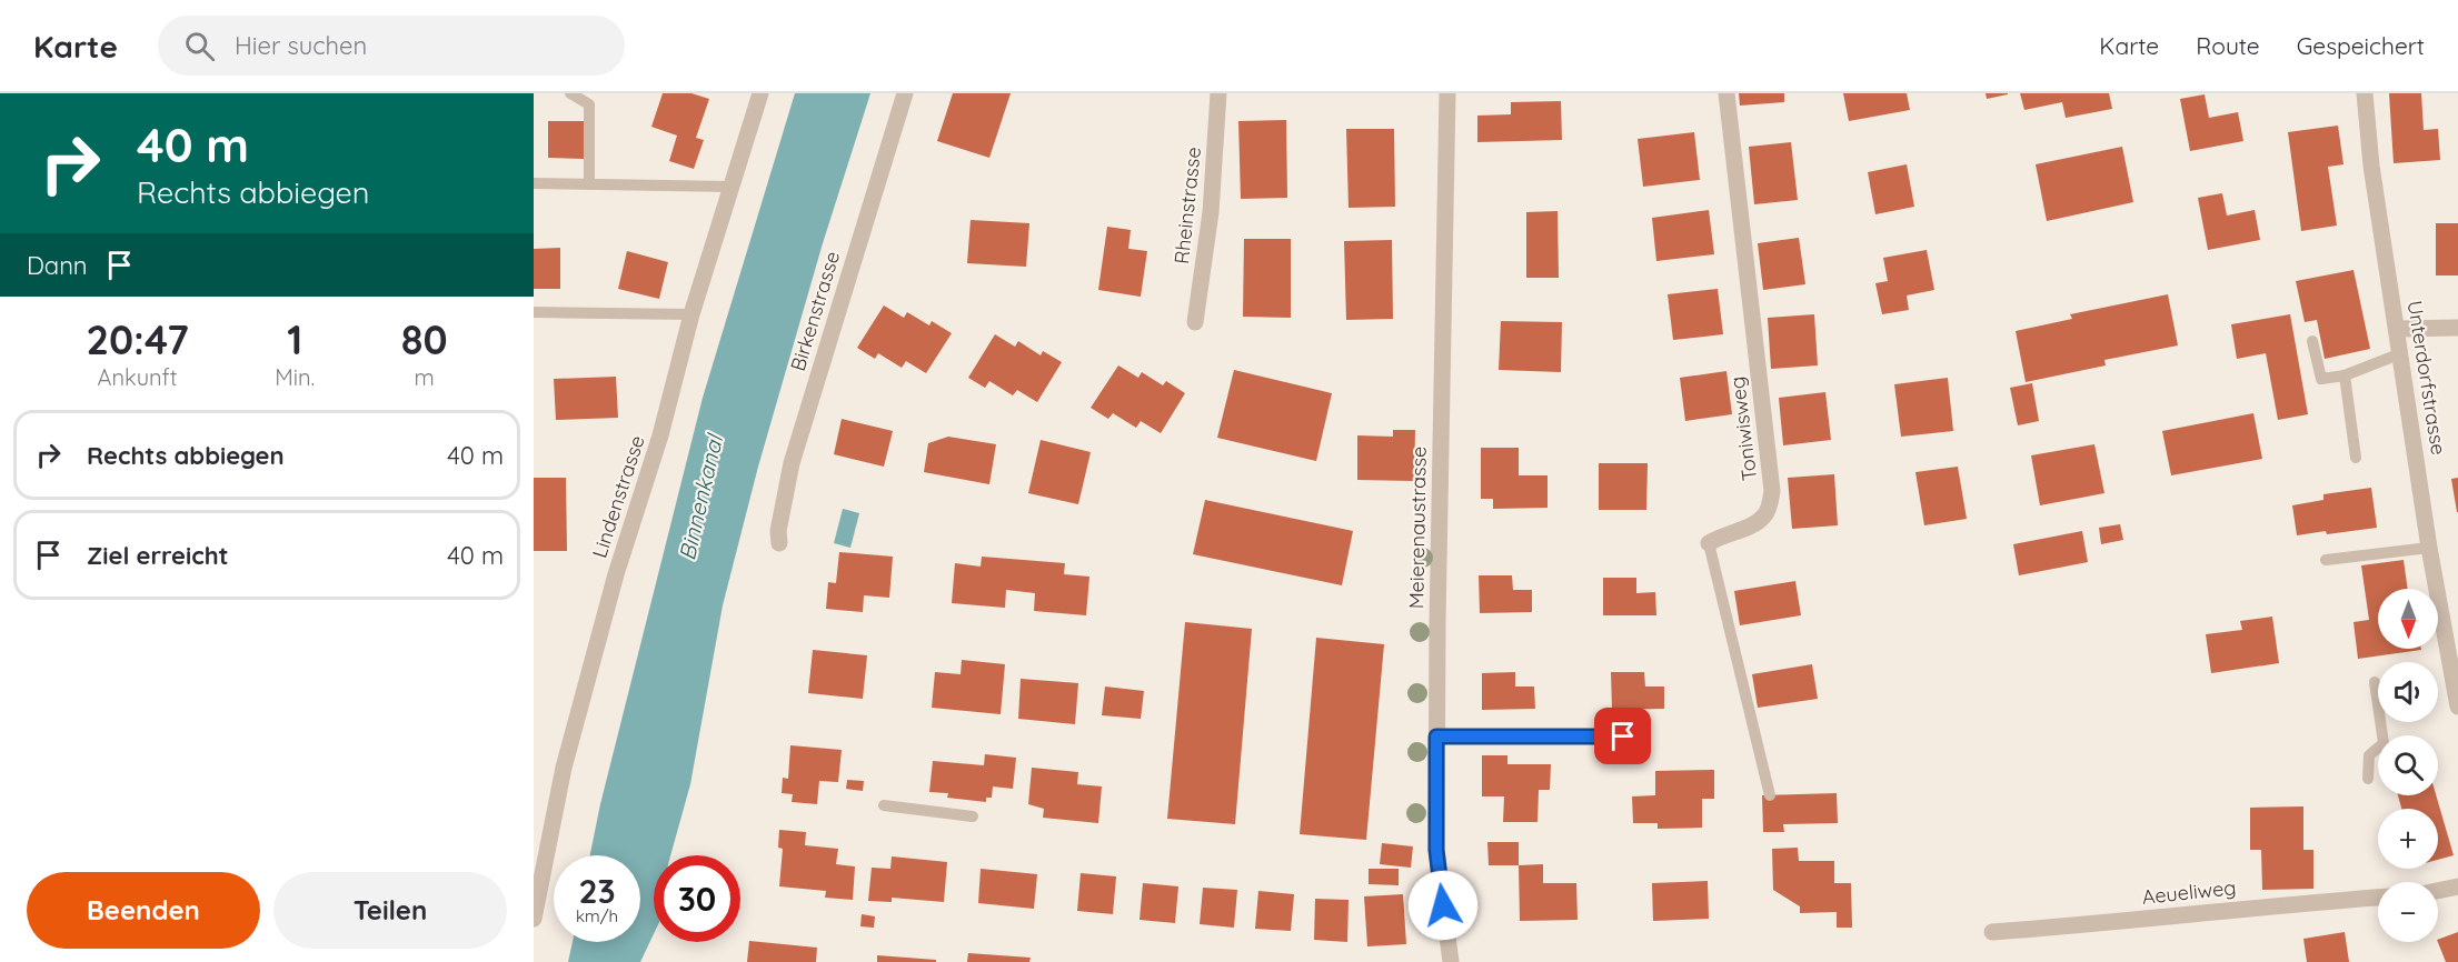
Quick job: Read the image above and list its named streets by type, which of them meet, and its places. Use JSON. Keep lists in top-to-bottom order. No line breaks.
{"streets":{"street":["Rheinstrasse","Birkenstrasse","Unterdorfstrasse","Toniwisweg","Lindenstrasse","Meierenaustrasse","Aeueliweg"]},"water":["Binnenkanal"],"north":"bottom","page":{"header":"Karte","search":"Hier suchen","nav":["Karte","Route","Gespeichert"],"turn":["40 m","Rechts abbiegen"],"then":"Dann","eta":["20:47","Ankunft","1","Min.","80","m"],"list":[{"name":"Rechts abbiegen","value":"40 m"},{"name":"Ziel erreicht","value":"40 m"}],"map_buttons":["+","−"],"speed":"23 km/h","limit":"30","buttons":["Beenden","Teilen"]}}
